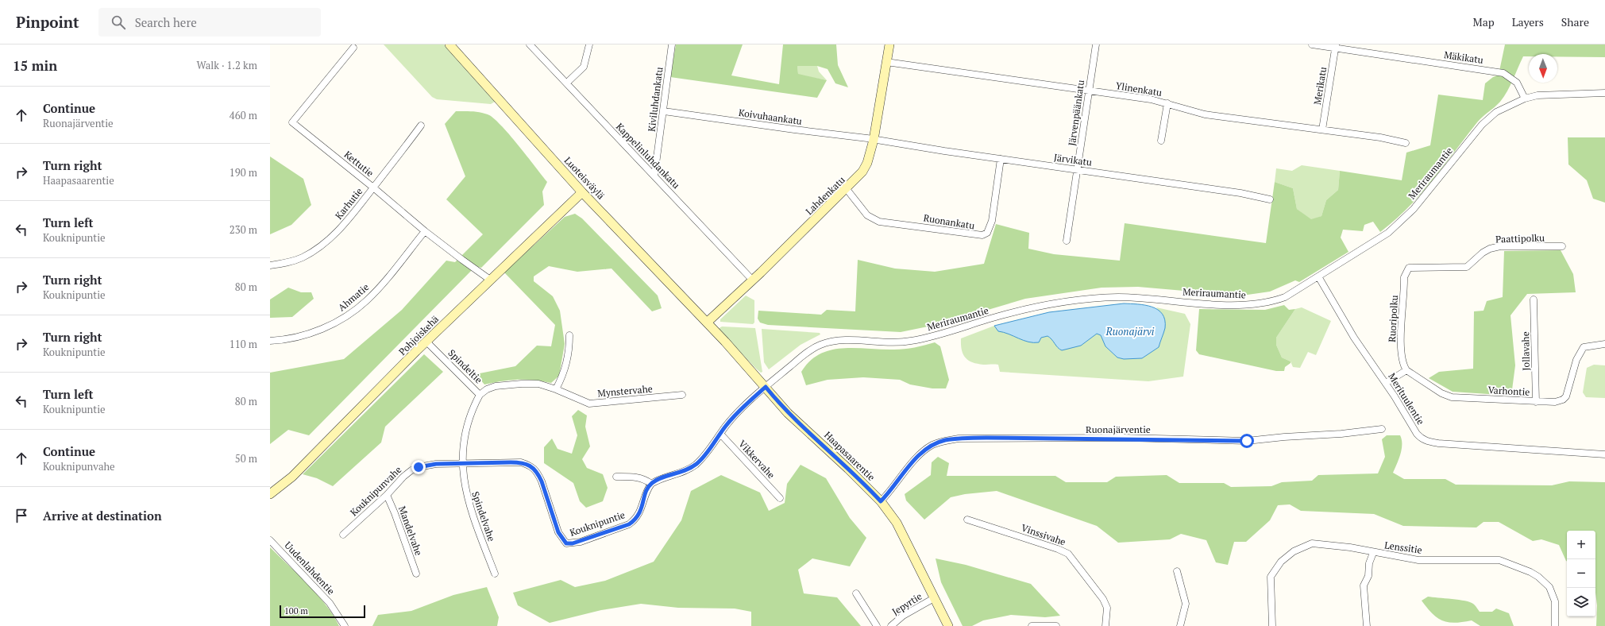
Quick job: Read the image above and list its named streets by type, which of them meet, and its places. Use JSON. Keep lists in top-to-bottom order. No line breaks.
{"streets":{"main road":["Luoteisväylä","Lahdenkatu","Pohjoiskehä","Haapasaarentie"],"street":["Mäkikatu","Merikatu","Ylinenkatu","Kiviluhdankatu","Järvenpäänkatu","Koivuhaankatu","Kappelinluhdankatu","Järvikatu","Kettutie","Meriraumantie","Karhutie","Ruonankatu","Paattipolku","Ahmatie","Ruoripolku","Jollavahe","Spindeltie","Mynstervahe","Varhontie","Merituulentie","Ruonajärventie","Vikkervahe","Kouknipunvahe","Spindelvahe","Kouknipuntie","Mandelvahe","Vinssivahe","Lenssitie","Uudenlahdentie","Jepyrtie"]},"crossings":[["Mäkikatu","Merikatu"],["Mäkikatu","Meriraumantie"],["Merikatu","Ylinenkatu"],["Ylinenkatu","Järvenpäänkatu"],["Ylinenkatu","Lahdenkatu"],["Kiviluhdankatu","Koivuhaankatu"],["Kiviluhdankatu","Kappelinluhdankatu"],["Järvenpäänkatu","Järvikatu"],["Koivuhaankatu","Järvikatu"],["Koivuhaankatu","Lahdenkatu"],["Kappelinluhdankatu","Lahdenkatu"],["Järvikatu","Lahdenkatu"],["Järvikatu","Ruonankatu"],["Kettutie","Karhutie"],["Kettutie","Ahmatie"],["Kettutie","Pohjoiskehä"],["Meriraumantie","Merituulentie"],["Meriraumantie","Haapasaarentie"],["Luoteisväylä","Lahdenkatu"],["Luoteisväylä","Pohjoiskehä"],["Luoteisväylä","Haapasaarentie"],["Lahdenkatu","Ruonankatu"],["Lahdenkatu","Haapasaarentie"],["Paattipolku","Ruoripolku"],["Ruoripolku","Varhontie"],["Pohjoiskehä","Spindeltie"],["Jollavahe","Varhontie"],["Spindeltie","Mynstervahe"],["Spindeltie","Kouknipunvahe"],["Spindeltie","Spindelvahe"],["Spindeltie","Kouknipuntie"],["Ruonajärventie","Haapasaarentie"],["Haapasaarentie","Jepyrtie"],["Kouknipunvahe","Spindelvahe"],["Kouknipunvahe","Kouknipuntie"],["Kouknipunvahe","Mandelvahe"],["Spindelvahe","Kouknipuntie"]],"water":["Ruonajärvi"],"scale_bar":"100 m","north":"bottom","page":{"header":"Pinpoint","search":"Search here","nav":["Map","Layers","Share"],"heading":["15 min","Walk · 1.2 km"],"list":[["Continue","Ruonajärventie","460 m"],["Turn right","Haapasaarentie","190 m"],["Turn left","Kouknipuntie","230 m"],["Turn right","Kouknipuntie","80 m"],["Turn right","Kouknipuntie","110 m"],["Turn left","Kouknipuntie","80 m"],["Continue","Kouknipunvahe","50 m"],"Arrive at destination"],"map_buttons":["+","−"],"scale":"100 m"}}
